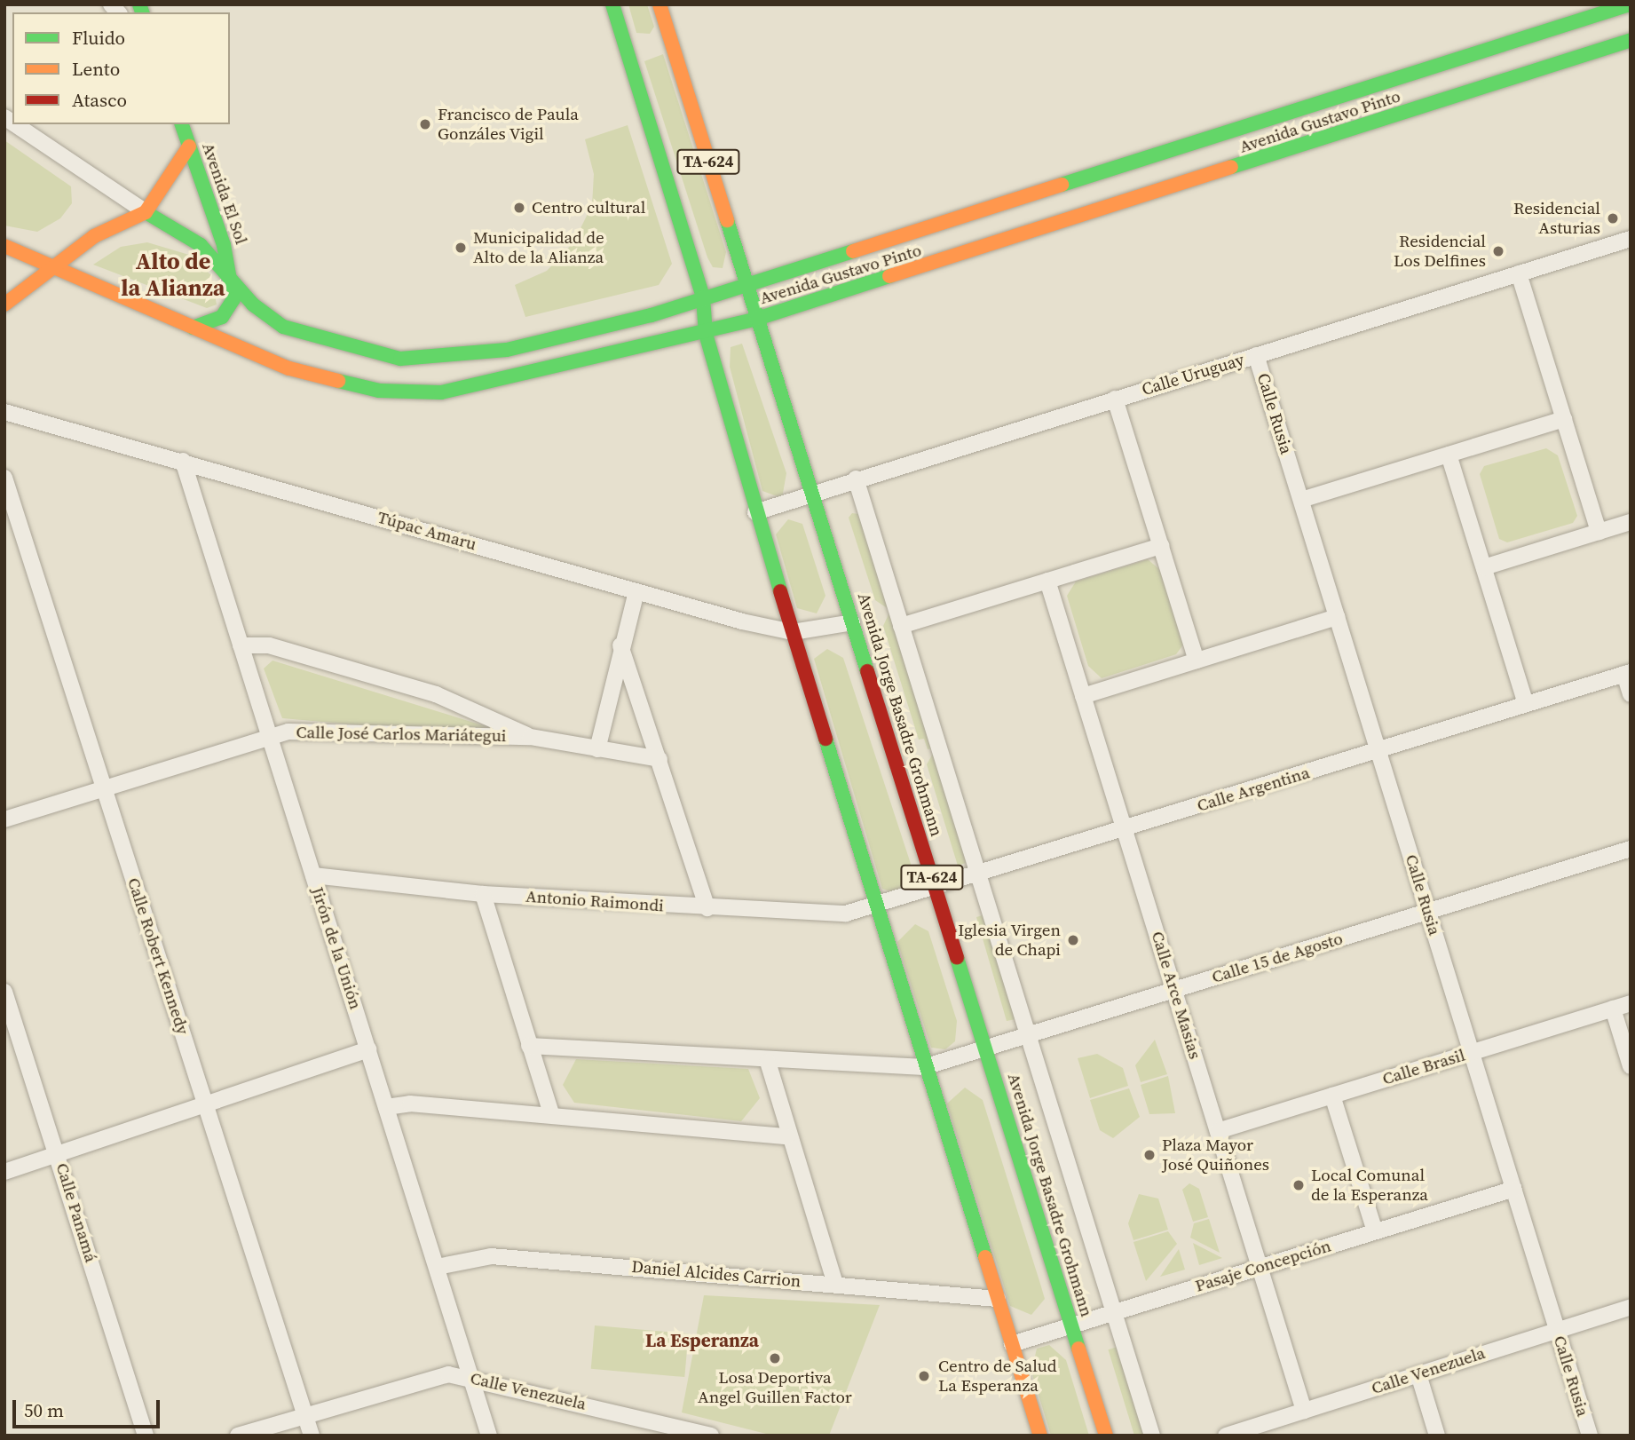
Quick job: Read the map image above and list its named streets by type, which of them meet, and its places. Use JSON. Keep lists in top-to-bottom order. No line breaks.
{"streets":{"main road":["Avenida Gustavo Pinto","TA-624","Avenida El Sol","Avenida Jorge Basadre Grohmann"],"street":["Calle Uruguay","Calle Rusia","Túpac Amaru","Calle José Carlos Mariátegui","Calle Argentina","Antonio Raimondi","Jirón de la Unión","Calle Robert Kennedy","Calle 15 de Agosto","Calle Arce Masias","Calle Brasil","Calle Panamá","Pasaje Concepción","Daniel Alcides Carrion","Calle Venezuela"]},"crossings":[["Avenida Gustavo Pinto","TA-624"],["Avenida Gustavo Pinto","Avenida El Sol"],["Avenida Gustavo Pinto","Avenida Jorge Basadre Grohmann"],["TA-624","Calle Uruguay"],["TA-624","Túpac Amaru"],["TA-624","Calle Argentina"],["TA-624","Antonio Raimondi"],["TA-624","Calle 15 de Agosto"],["TA-624","Pasaje Concepción"],["TA-624","Daniel Alcides Carrion"],["Calle Uruguay","Calle Rusia"],["Calle Uruguay","Avenida Jorge Basadre Grohmann"],["Calle Rusia","Calle Argentina"],["Calle Rusia","Calle 15 de Agosto"],["Calle Rusia","Calle Brasil"],["Calle Rusia","Pasaje Concepción"],["Calle Rusia","Calle Venezuela"],["Túpac Amaru","Avenida Jorge Basadre Grohmann"],["Túpac Amaru","Jirón de la Unión"],["Avenida Jorge Basadre Grohmann","Calle Argentina"],["Avenida Jorge Basadre Grohmann","Calle 15 de Agosto"],["Avenida Jorge Basadre Grohmann","Pasaje Concepción"],["Calle José Carlos Mariátegui","Jirón de la Unión"],["Calle José Carlos Mariátegui","Calle Robert Kennedy"],["Calle Argentina","Antonio Raimondi"],["Calle Argentina","Calle Arce Masias"],["Antonio Raimondi","Jirón de la Unión"],["Jirón de la Unión","Daniel Alcides Carrion"],["Jirón de la Unión","Calle Venezuela"],["Calle Robert Kennedy","Calle Venezuela"],["Calle 15 de Agosto","Calle Arce Masias"],["Calle Arce Masias","Calle Brasil"],["Calle Arce Masias","Pasaje Concepción"],["Calle Arce Masias","Calle Venezuela"]],"districts":["Alto de la Alianza","La Esperanza"],"places":["Francisco de Paula Gonzáles Vigil","Centro cultural","Residencial Asturias","Municipalidad de Alto de la Alianza","Residencial Los Delfines","Iglesia Virgen de Chapi","Plaza Mayor José Quiñones","Local Comunal de la Esperanza","Losa Deportiva Angel Guillen Factor","Centro de Salud La Esperanza"],"legend":["Fluido","Lento","Atasco"],"scale_bar":"50 m"}
